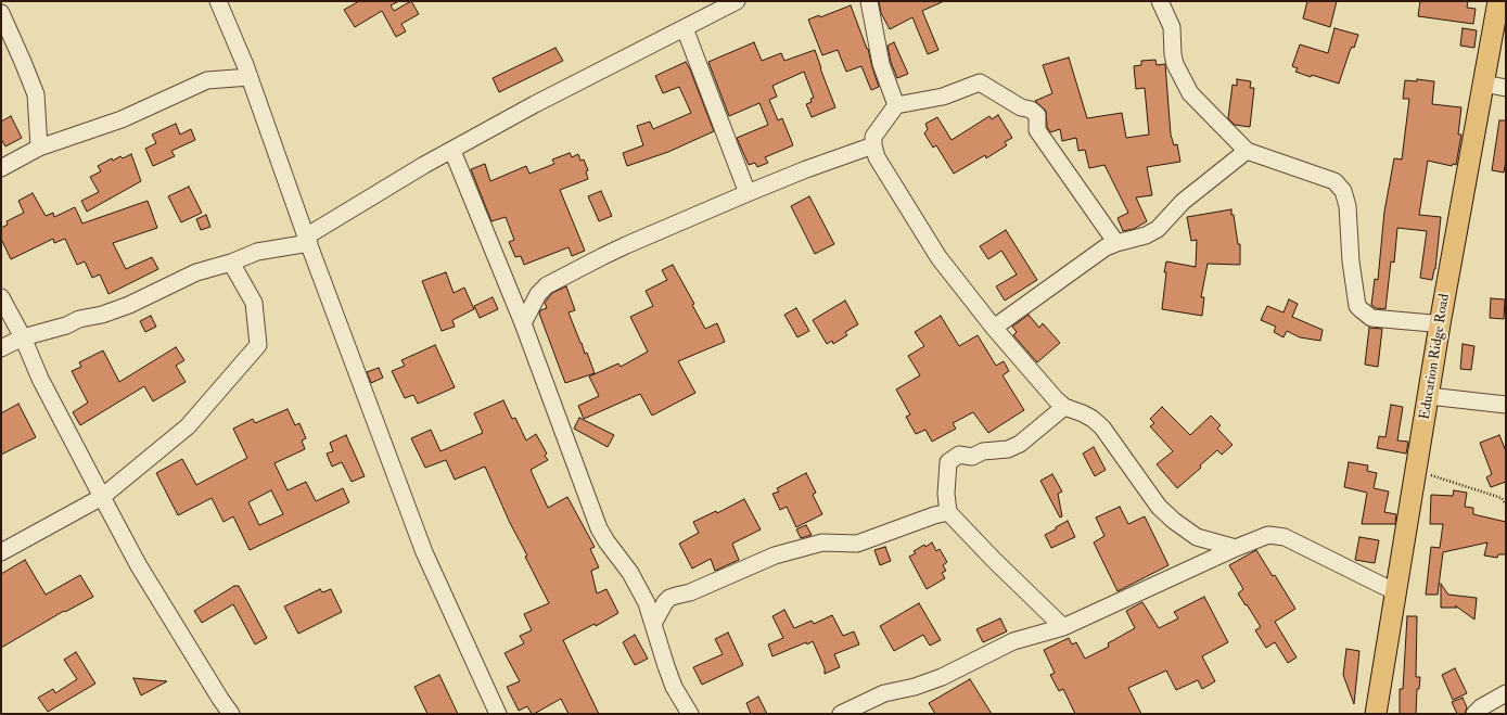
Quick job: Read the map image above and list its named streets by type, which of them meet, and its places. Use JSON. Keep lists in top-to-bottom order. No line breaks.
{"streets":{"main road":["Education Ridge Road"]}}
